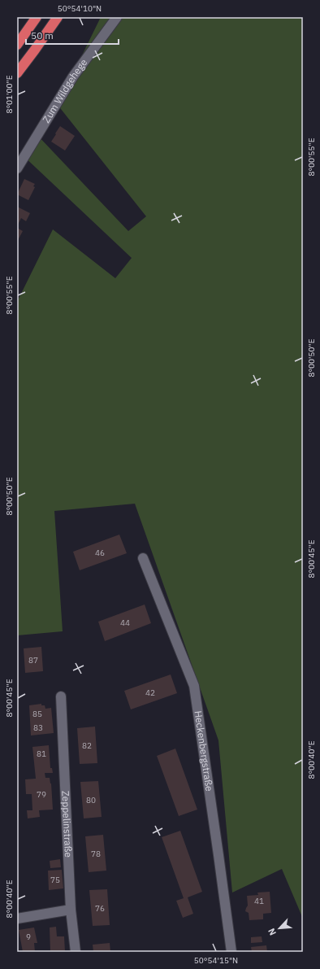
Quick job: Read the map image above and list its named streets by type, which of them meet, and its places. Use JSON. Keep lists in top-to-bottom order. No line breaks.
{"streets":{"street":["Zum Wildgehege","Heckenbergstraße","Zeppelinstraße"]},"house_numbers":["46","44","87","42","85","83","82","81","79","80","78","75","41","76","9"],"scale_bar":"50 m","north":"bottom left","coordinates":["50°54'10\"N","8°01'00\"E","8°00'55\"E","8°00'50\"E","8°00'45\"E","8°00'40\"E","50°54'15\"N"]}
